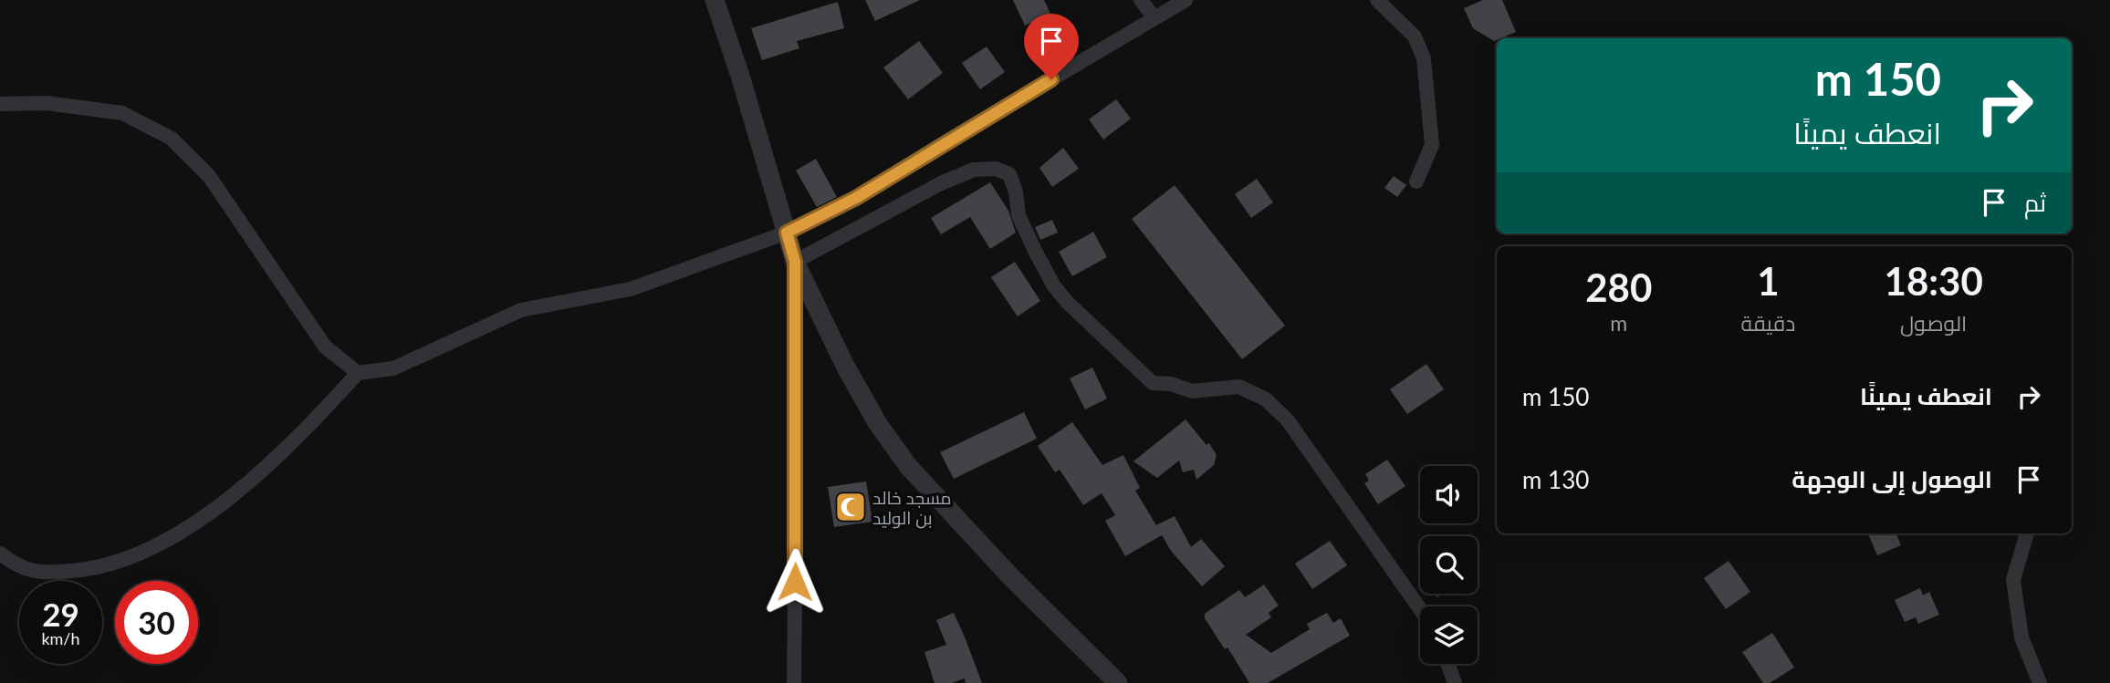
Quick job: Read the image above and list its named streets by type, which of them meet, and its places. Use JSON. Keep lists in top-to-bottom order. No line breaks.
{"places":{"mosque":["مسجد خالد بن الوليد"]},"page":{"turn":["150 m","انعطف يمينًا"],"then":"ثم","eta":["18:30","الوصول","1","دقيقة","280","m"],"list":[{"name":"انعطف يمينًا","value":"150 m"},{"name":"الوصول إلى الوجهة","value":"130 m"}],"speed":"29 km/h","limit":"30"}}
